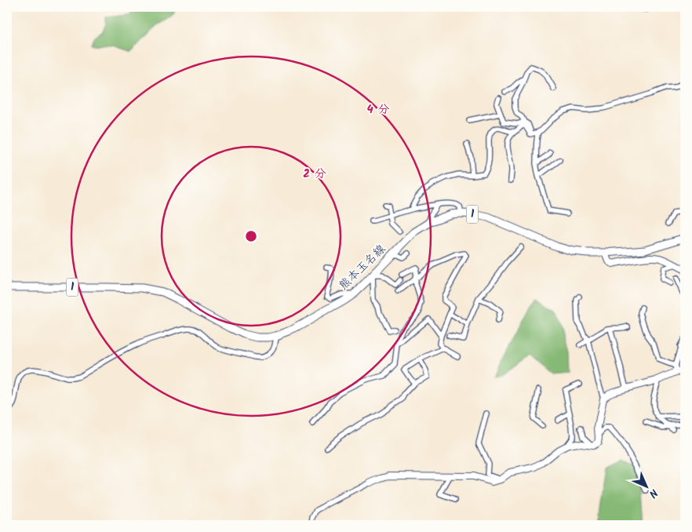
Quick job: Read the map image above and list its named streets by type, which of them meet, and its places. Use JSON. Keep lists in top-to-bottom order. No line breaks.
{"streets":{"main road":["1","熊本玉名線"]},"north":"bottom right","rings":["4 分","2 分"]}
